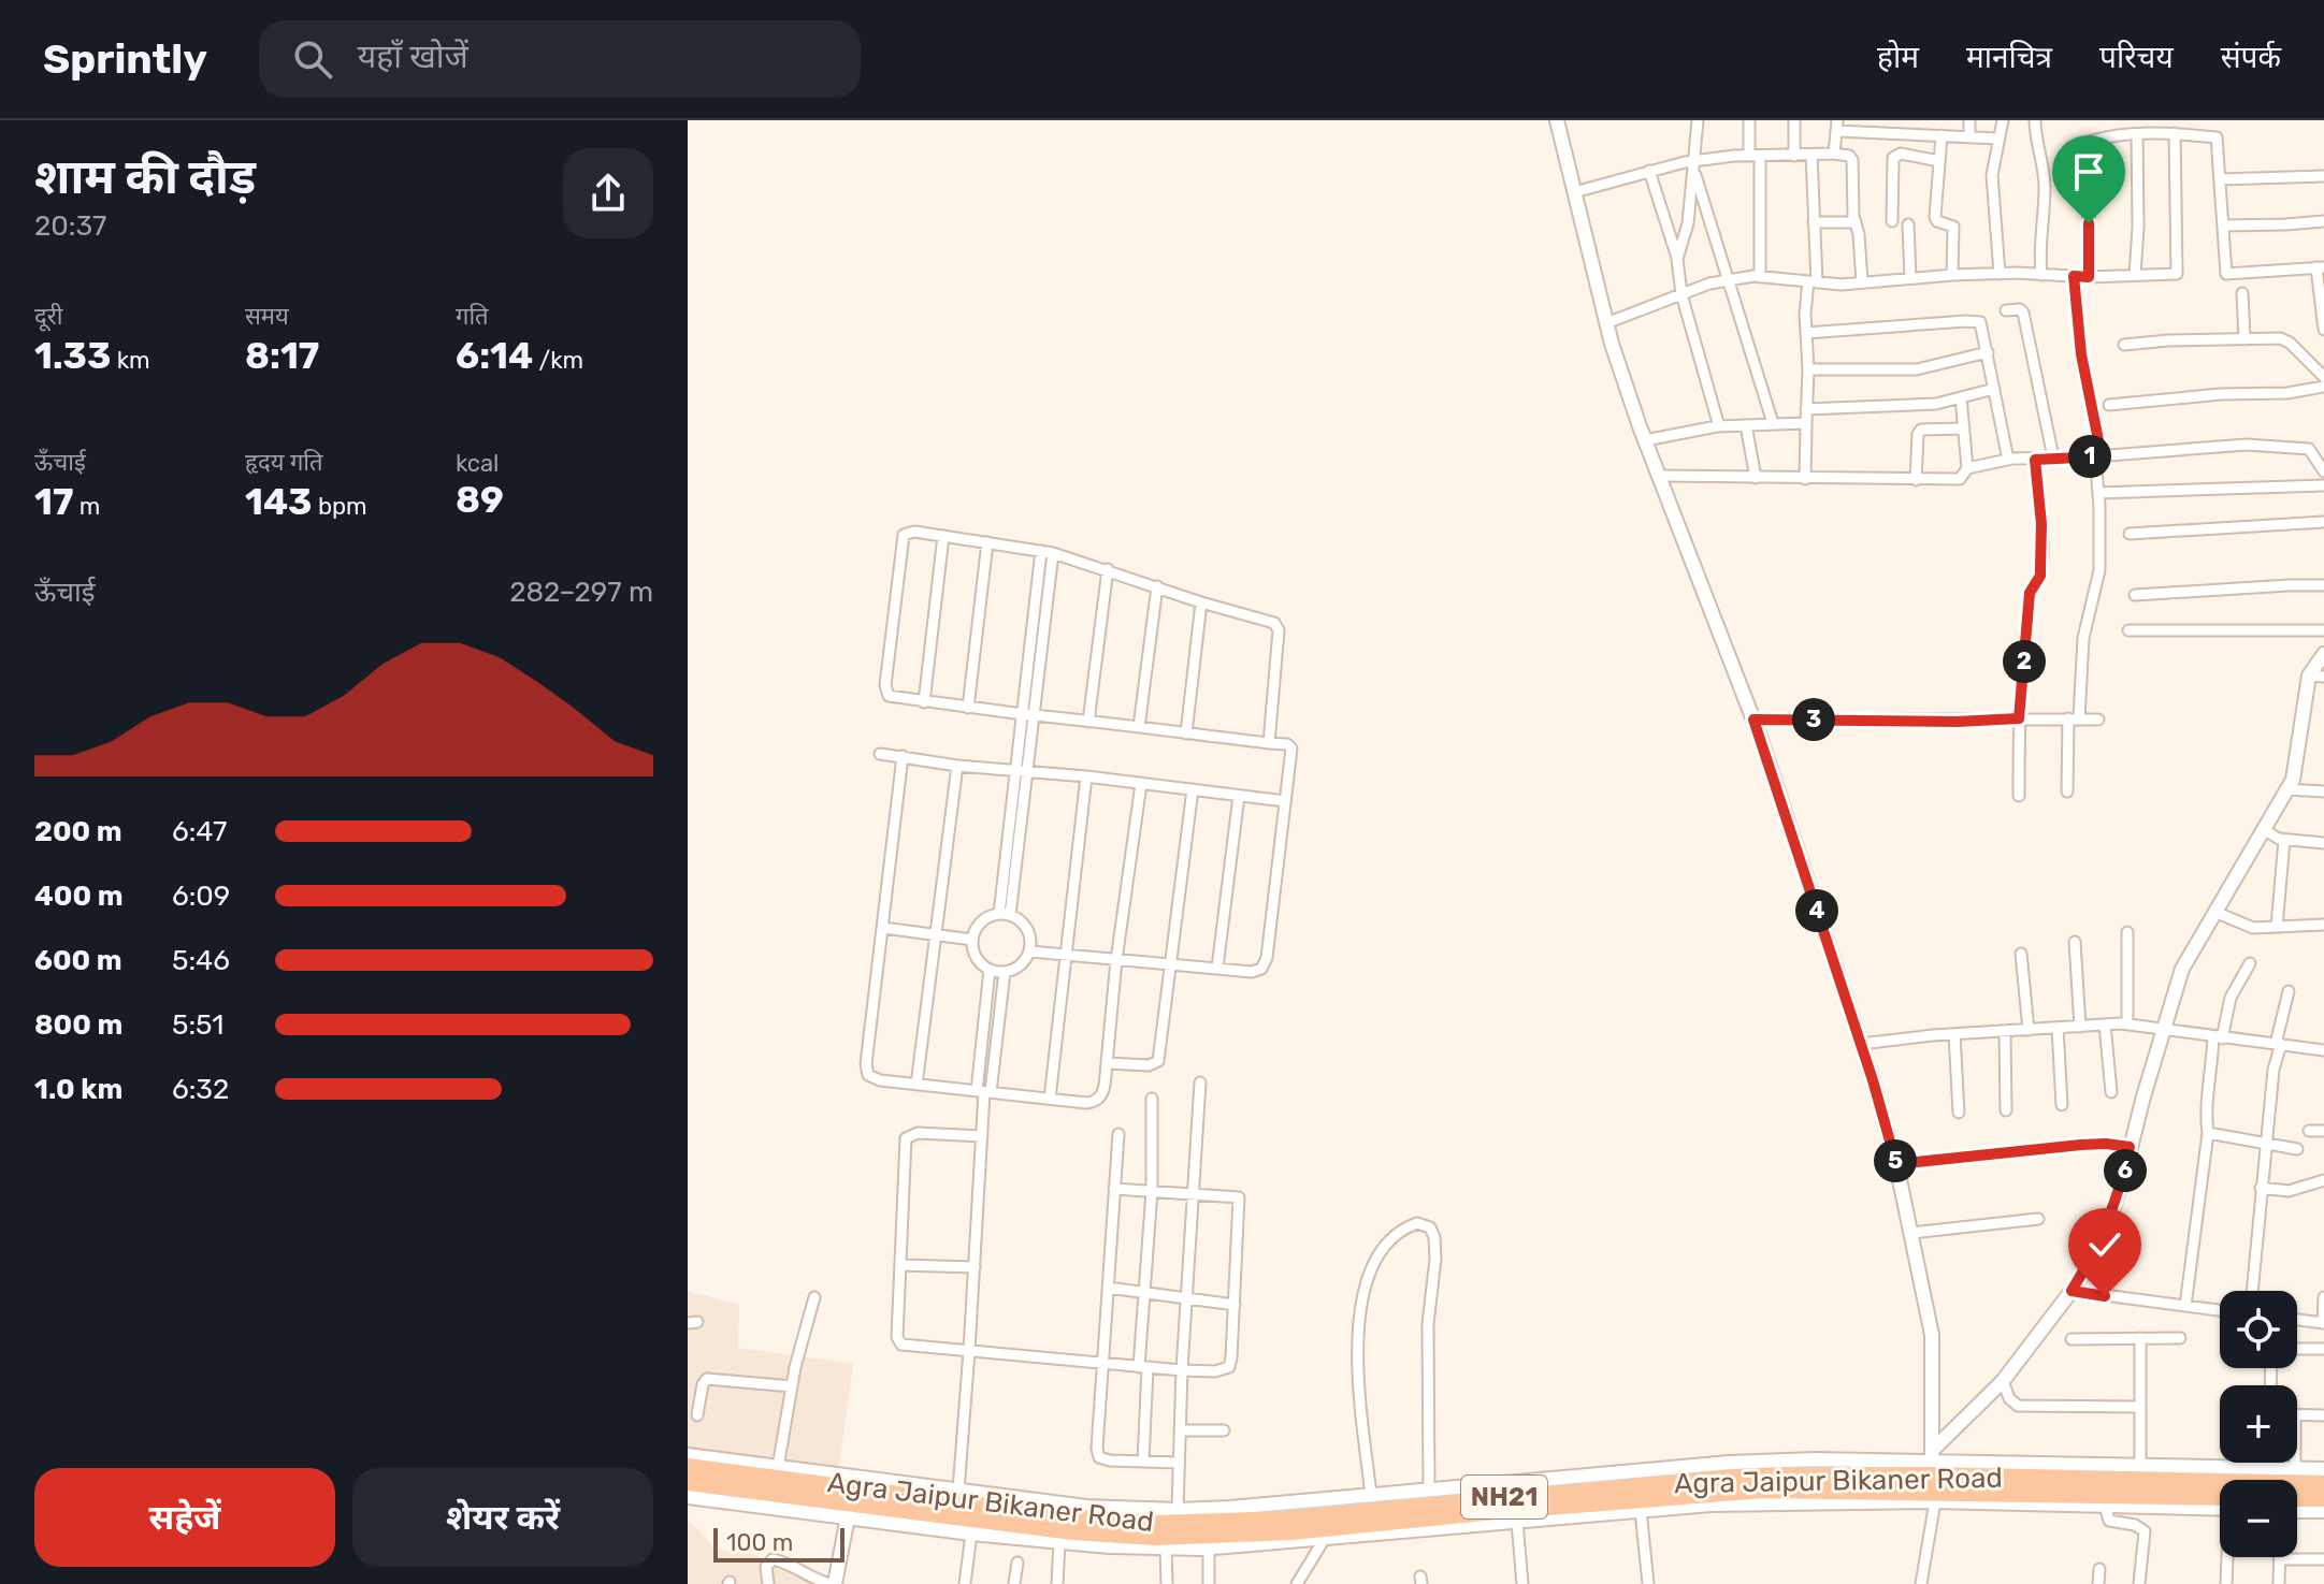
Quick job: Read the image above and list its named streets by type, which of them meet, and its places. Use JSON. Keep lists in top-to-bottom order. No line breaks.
{"streets":{"highway":["Agra Jaipur Bikaner Road","NH21"]},"scale_bar":"100 m","page":{"header":"Sprintly","search":"यहाँ खोजें","nav":["होम","मानचित्र","परिचय","संपर्क"],"heading":["शाम की दौड़","20:37"],"stats":[["दूरी","1.33 km"],["समय","8:17"],["गति","6:14 /km"],["ऊँचाई","17 m"],["हृदय गति","143 bpm"],["kcal","89"]],"pins":["1","2","3","4","5","6"],"chart":["ऊँचाई","282–297 m"],"list":[{"name":"200 m","note":"6:47"},{"name":"400 m","note":"6:09"},{"name":"600 m","note":"5:46"},{"name":"800 m","note":"5:51"},{"name":"1.0 km","note":"6:32"}],"map_buttons":["+","−"],"buttons":["सहेजें","शेयर करें"],"scale":"100 m"}}
